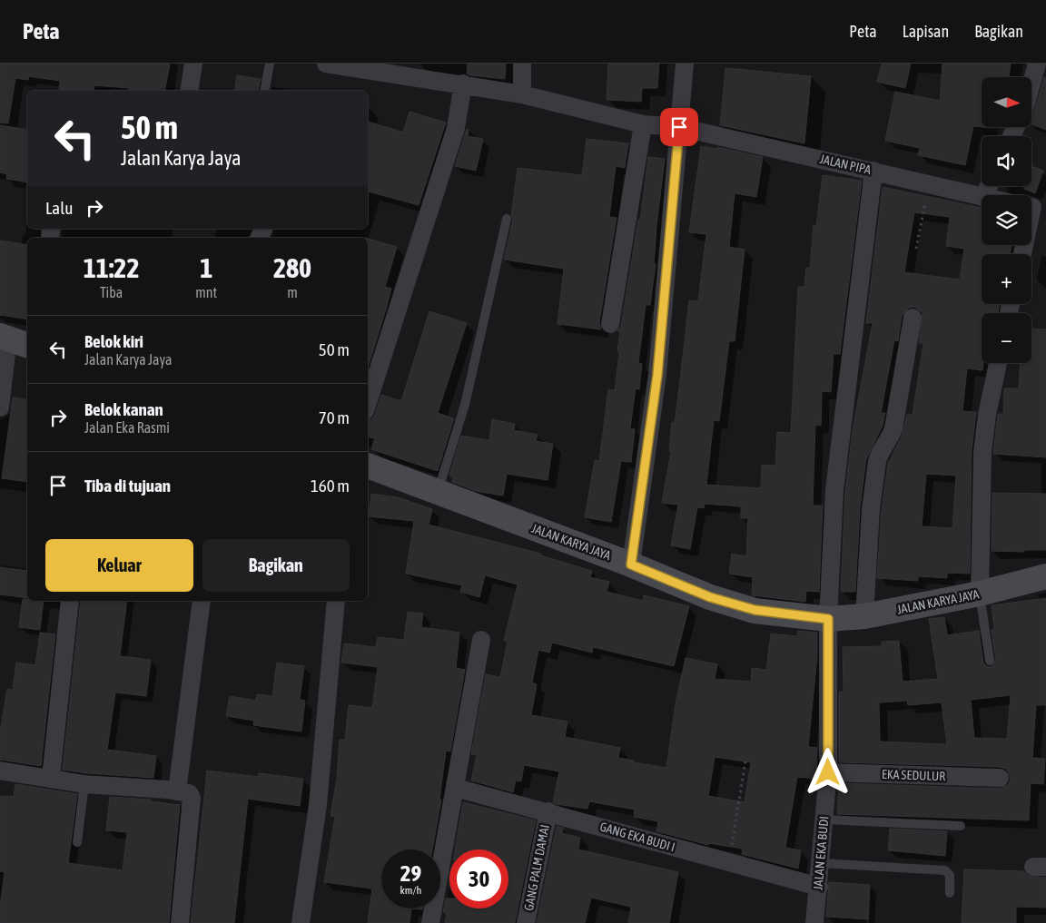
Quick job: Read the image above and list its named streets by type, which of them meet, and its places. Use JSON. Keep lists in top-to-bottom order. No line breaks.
{"streets":{"main road":["JALAN KARYA JAYA"],"street":["JALAN PIPA","EKA SEDULUR","GANG EKA BUDI I","JALAN EKA BUDI","GANG PALM DAMAI"]},"crossings":[["JALAN PIPA","JALAN EKA BUDI"],["JALAN KARYA JAYA","JALAN EKA BUDI"],["EKA SEDULUR","JALAN EKA BUDI"],["GANG EKA BUDI I","JALAN EKA BUDI"],["GANG EKA BUDI I","GANG PALM DAMAI"]],"north":"right","page":{"header":"Peta","nav":["Peta","Lapisan","Bagikan"],"map_buttons":["+","−"],"turn":["50 m","Jalan Karya Jaya"],"then":"Lalu","eta":["11:22","Tiba","1","mnt","280","m"],"list":[{"name":"Belok kiri","note":"Jalan Karya Jaya","value":"50 m"},{"name":"Belok kanan","note":"Jalan Eka Rasmi","value":"70 m"},{"name":"Tiba di tujuan","value":"160 m"}],"buttons":["Keluar","Bagikan"],"speed":"29 km/h","limit":"30"}}
